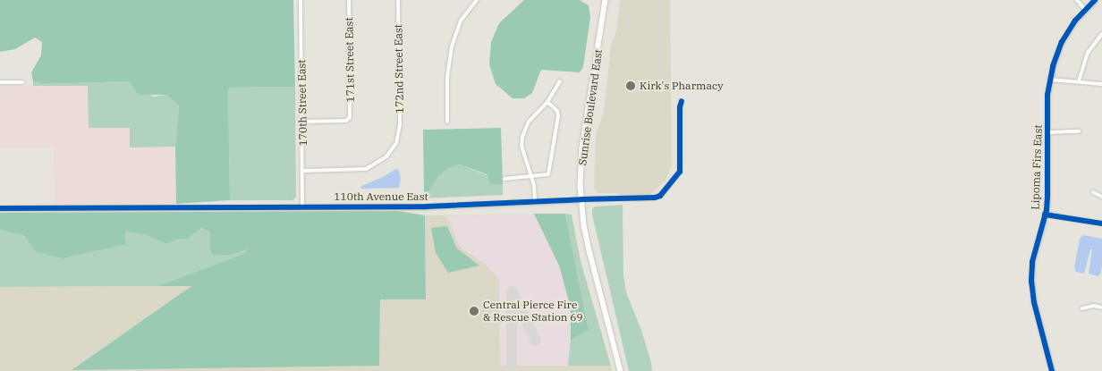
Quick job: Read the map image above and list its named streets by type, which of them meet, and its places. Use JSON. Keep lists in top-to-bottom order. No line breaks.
{"streets":{"main road":["Sunrise Boulevard East"],"street":["171st Street East","172nd Street East","170th Street East","Lipoma Firs East","110th Avenue East"]},"crossings":[["171st Street East","170th Street East"],["172nd Street East","170th Street East"],["170th Street East","110th Avenue East"],["Sunrise Boulevard East","110th Avenue East"]],"places":["Kirk's Pharmacy","Central Pierce Fire & Rescue Station 69"]}
